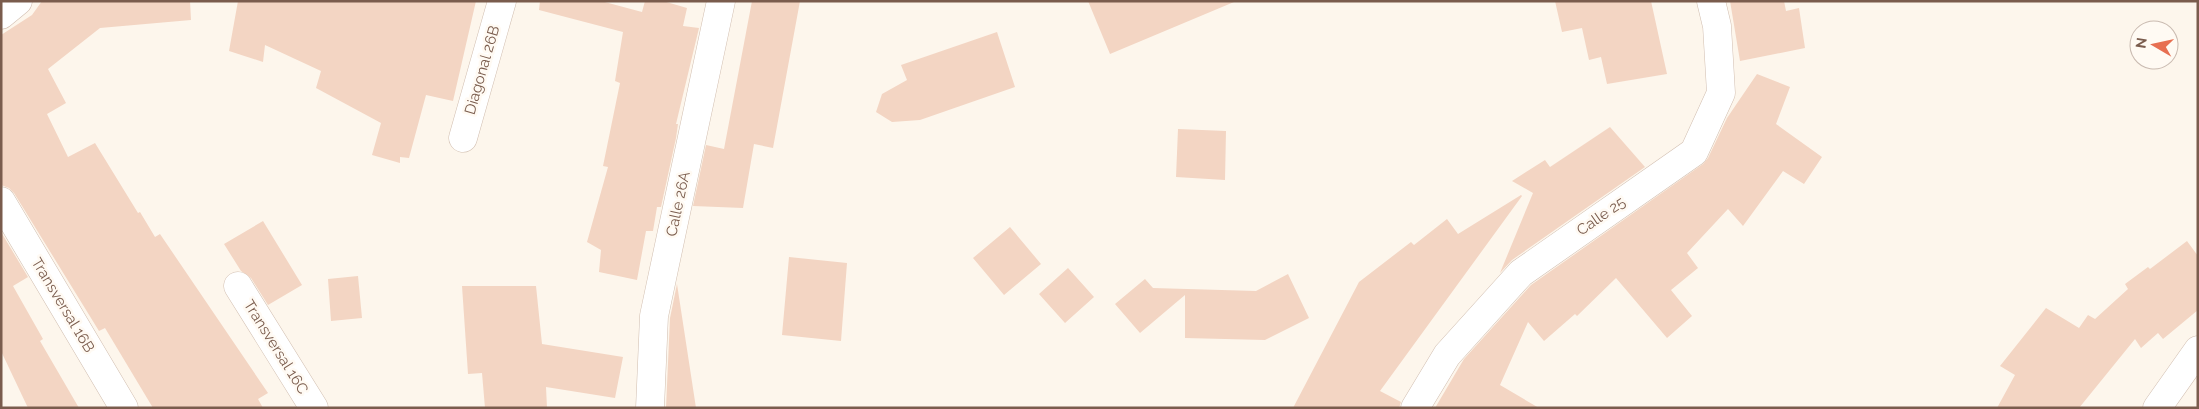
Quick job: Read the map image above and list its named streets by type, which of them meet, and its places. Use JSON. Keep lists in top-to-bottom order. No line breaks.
{"streets":{"street":["Diagonal 26B","Calle 26A","Calle 25","Transversal 16B","Transversal 16C"]},"north":"left"}
